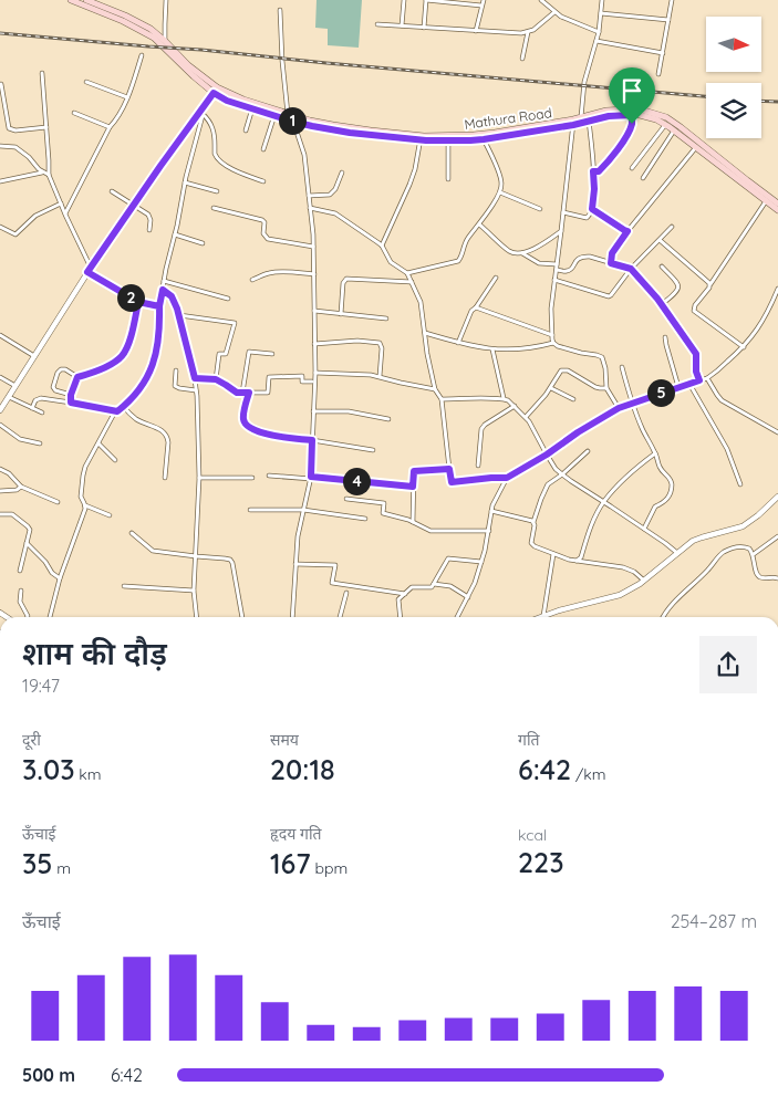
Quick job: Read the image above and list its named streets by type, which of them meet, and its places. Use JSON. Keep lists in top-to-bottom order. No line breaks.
{"streets":{"main road":["Mathura Road"]},"north":"right","page":{"pins":["1","2","5","4"],"heading":["शाम की दौड़","19:47"],"stats":[["दूरी","3.03 km"],["समय","20:18"],["गति","6:42 /km"],["ऊँचाई","35 m"],["हृदय गति","167 bpm"],["kcal","223"]],"chart":["ऊँचाई","254–287 m"],"list":[{"name":"500 m","note":"6:42"}]}}
